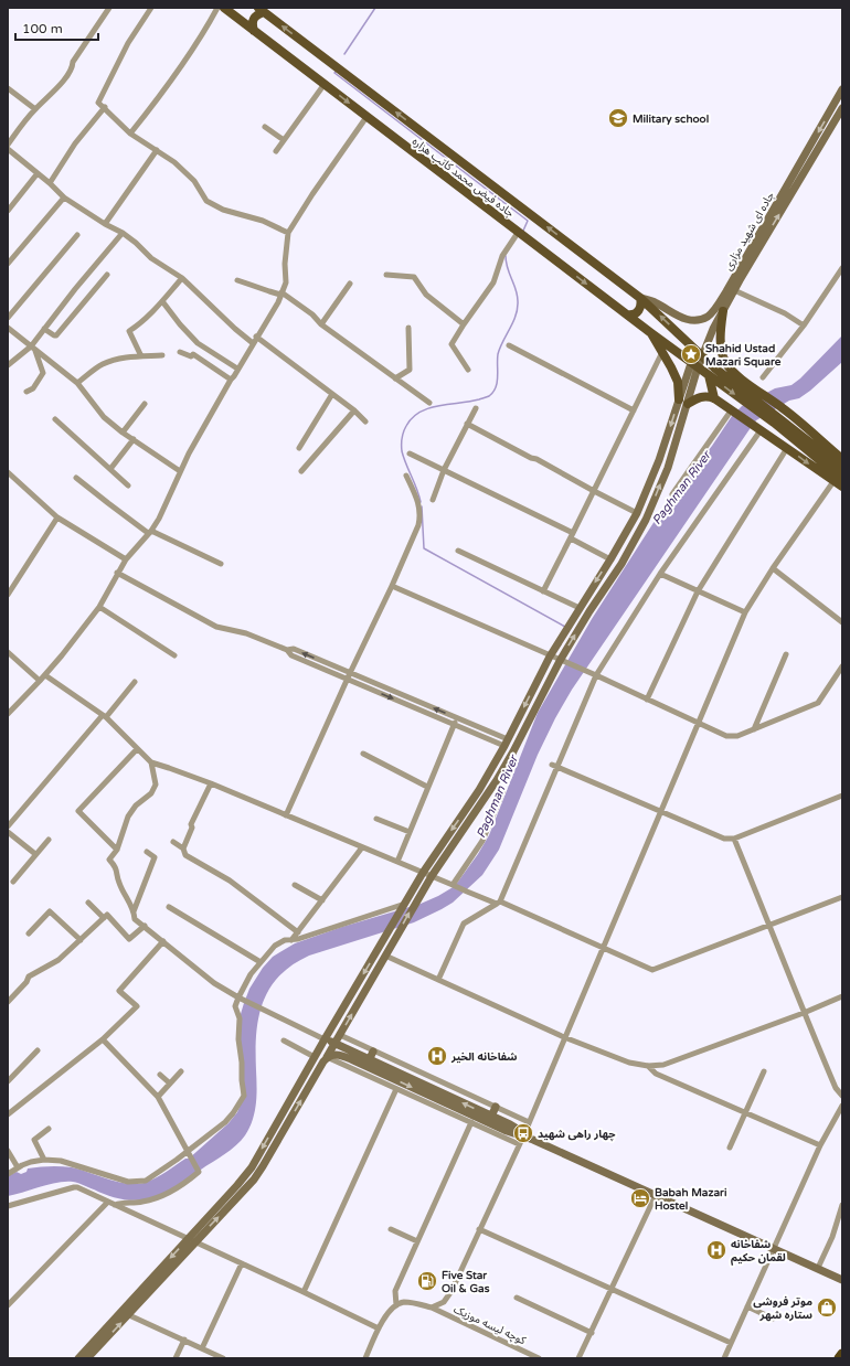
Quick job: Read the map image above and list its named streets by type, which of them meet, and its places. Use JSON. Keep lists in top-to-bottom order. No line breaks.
{"streets":{"main road":["جاده فیض محمد کاتب هزاره","جاده ای شهید مزاری"],"street":["کوچه لیسه موزیک"]},"crossings":[["جاده فیض محمد کاتب هزاره","جاده ای شهید مزاری"]],"water":["Paghman River"],"places":{"school or university":["Military school"],"place":["Shahid Ustad Mazari Square"],"hospital":["شفاخانه الخیر","شفاخانه لقمان حکیم"],"bus stop":["چهار راهی شهید"],"hotel":["Babah Mazari Hostel"],"fuel station":["Five Star Oil & Gas"],"shop":["موتر فروشی ستاره شهر"]},"scale_bar":"100 m"}
